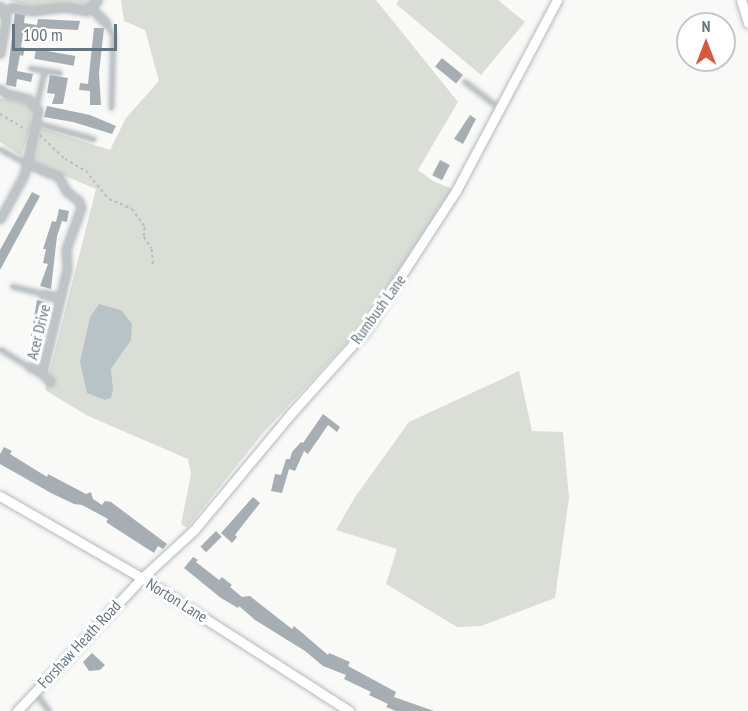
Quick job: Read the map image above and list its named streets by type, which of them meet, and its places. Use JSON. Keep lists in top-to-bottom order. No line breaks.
{"streets":{"street":["Rumbush Lane","Acer Drive","Norton Lane","Forshaw Heath Road"]},"crossings":[["Rumbush Lane","Norton Lane"],["Rumbush Lane","Forshaw Heath Road"],["Norton Lane","Forshaw Heath Road"]],"scale_bar":"100 m","north":"top"}
